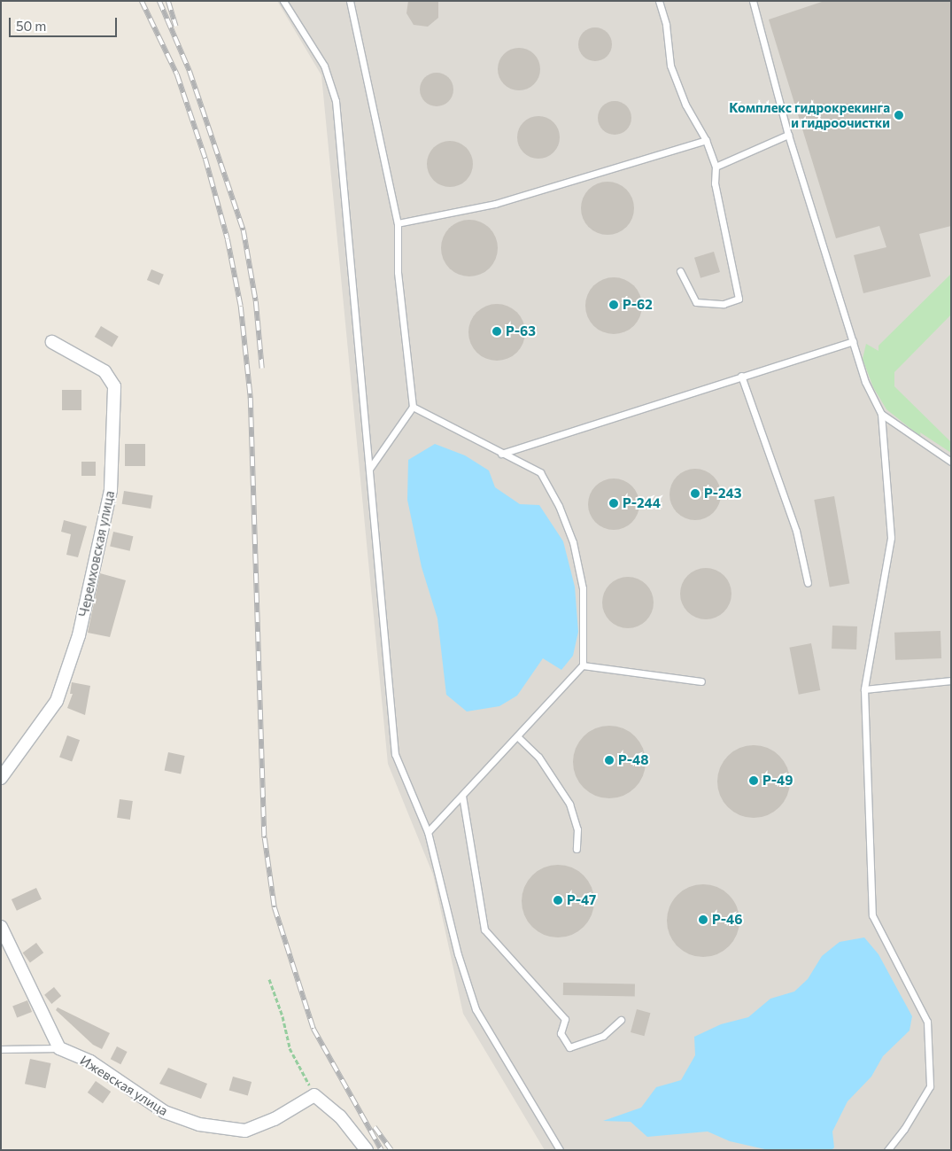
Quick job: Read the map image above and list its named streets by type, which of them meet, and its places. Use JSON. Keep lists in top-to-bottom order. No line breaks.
{"streets":{"street":["Черемховская улица","Ижевская улица"]},"places":["Комплекс гидрокрекинга и гидроочистки","Р-62","Р-63","Р-243","Р-244","Р-48","Р-49","Р-47","Р-46"],"scale_bar":"50 m"}
